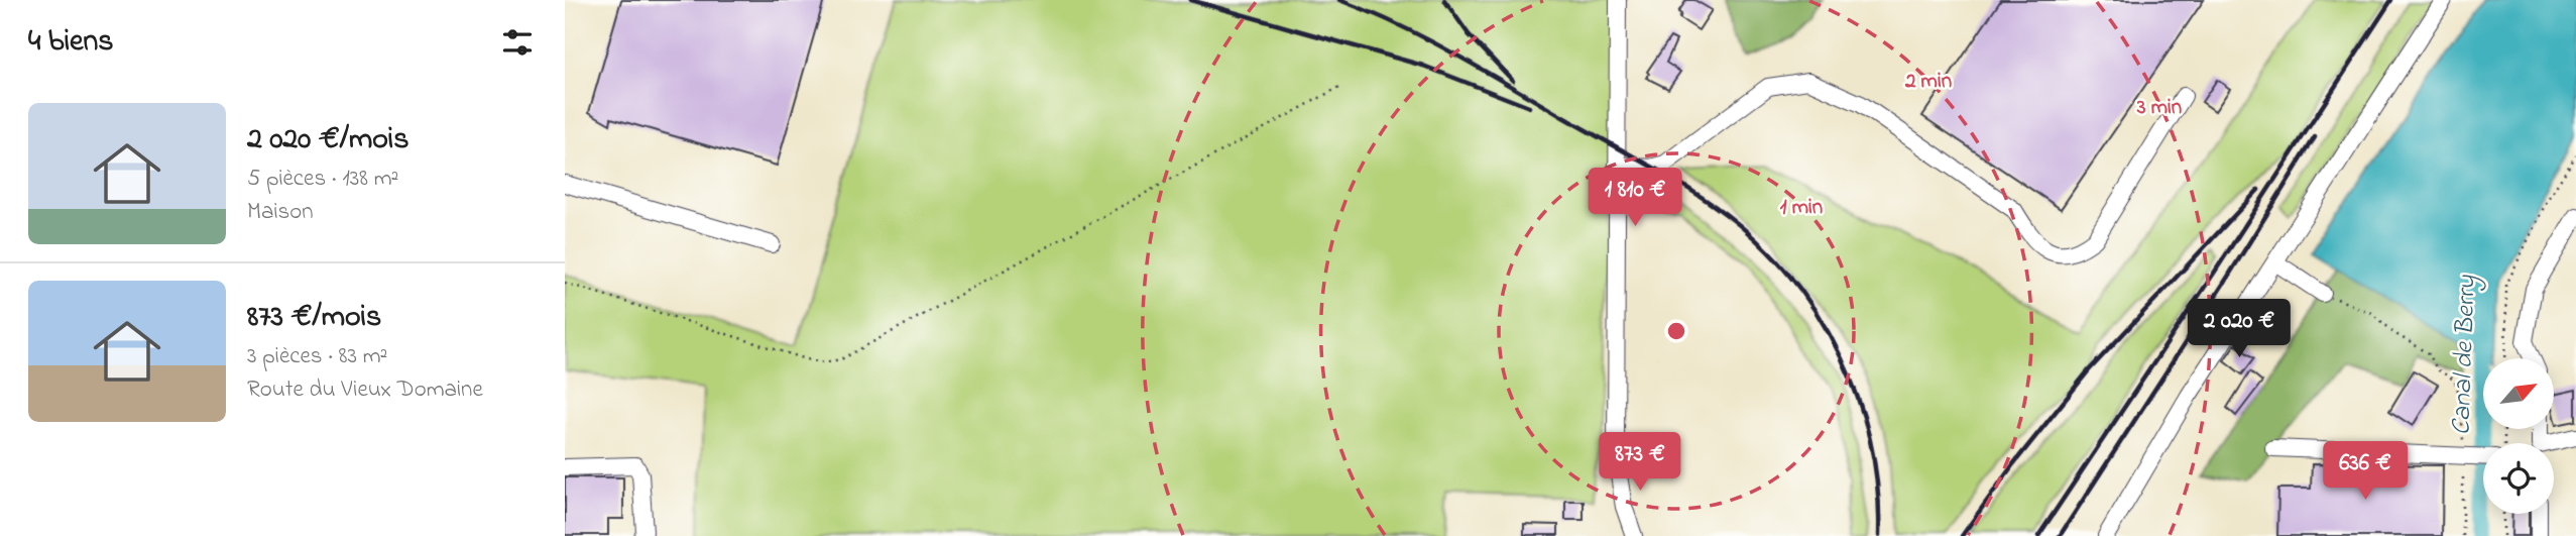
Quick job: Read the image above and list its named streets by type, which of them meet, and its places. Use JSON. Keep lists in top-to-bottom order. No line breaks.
{"water":["Canal de Berry"],"north":"top right","page":{"heading":"4 biens","list":[{"name":"2 020 €/mois","note":"5 pièces · 138 m² · Maison"},{"name":"873 €/mois","note":"3 pièces · 83 m² · Route du Vieux Domaine"}],"price":["1 810 €","2 020 €","873 €","636 €"]},"rings":["2 min","3 min","1 min"]}
